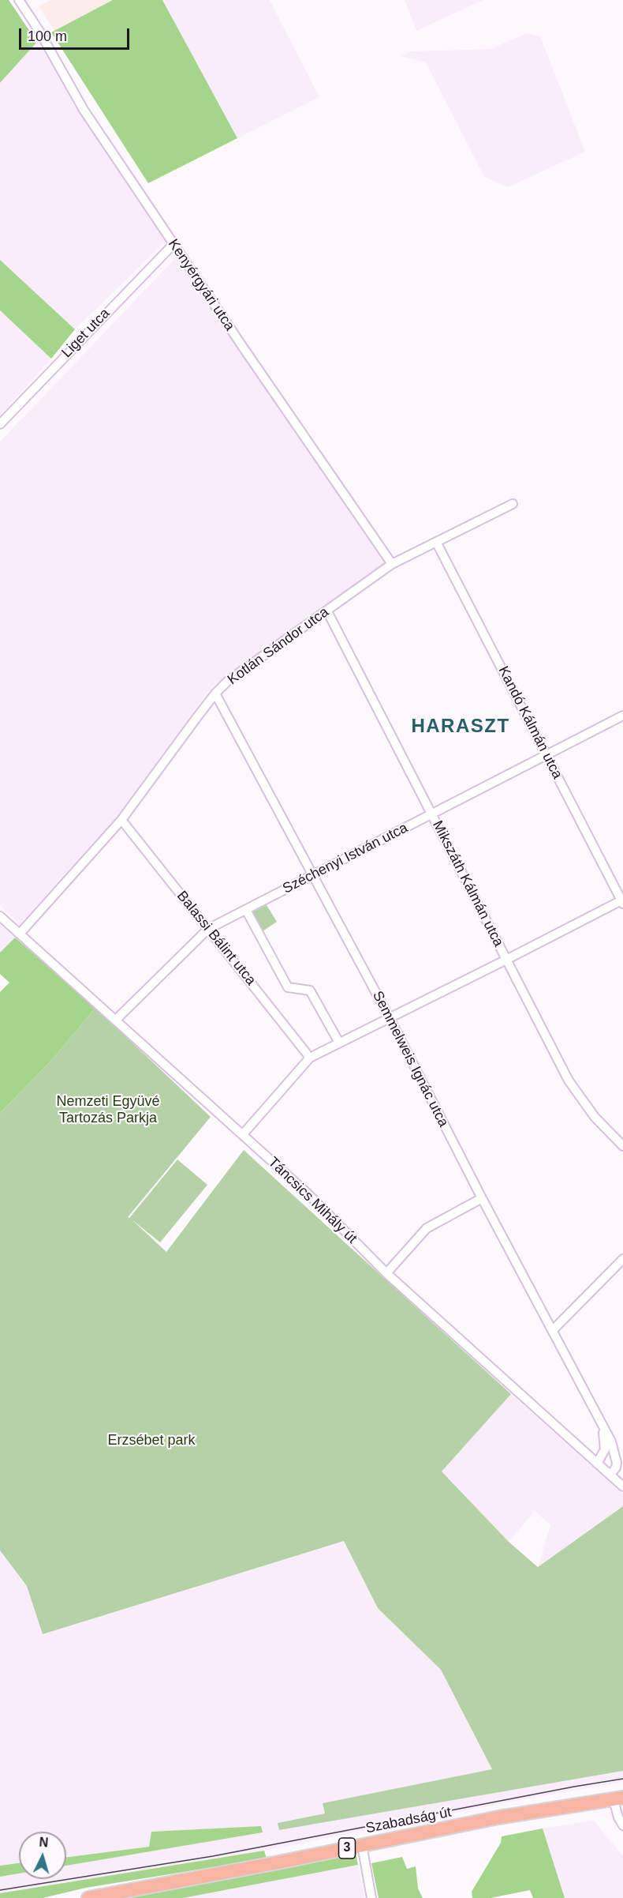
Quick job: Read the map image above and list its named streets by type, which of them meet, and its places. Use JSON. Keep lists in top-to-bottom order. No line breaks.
{"streets":{"main road":["Szabadság út","3"],"street":["Kenyérgyári utca","Liget utca","Kotlán Sándor utca","Kandó Kálmán utca","Széchenyi István utca","Mikszáth Kálmán utca","Balassi Bálint utca","Semmelweis Ignác utca","Táncsics Mihály út"]},"crossings":[["Kenyérgyári utca","Liget utca"],["Kenyérgyári utca","Kotlán Sándor utca"],["Kotlán Sándor utca","Kandó Kálmán utca"],["Kotlán Sándor utca","Mikszáth Kálmán utca"],["Kotlán Sándor utca","Balassi Bálint utca"],["Kotlán Sándor utca","Semmelweis Ignác utca"],["Kotlán Sándor utca","Táncsics Mihály út"],["Kandó Kálmán utca","Széchenyi István utca"],["Széchenyi István utca","Mikszáth Kálmán utca"],["Széchenyi István utca","Balassi Bálint utca"],["Széchenyi István utca","Semmelweis Ignác utca"],["Széchenyi István utca","Táncsics Mihály út"],["Semmelweis Ignác utca","Táncsics Mihály út"]],"districts":["HARASZT"],"parks":["Nemzeti Együvé Tartozás Parkja","Erzsébet park"],"scale_bar":"100 m","north":"top"}
